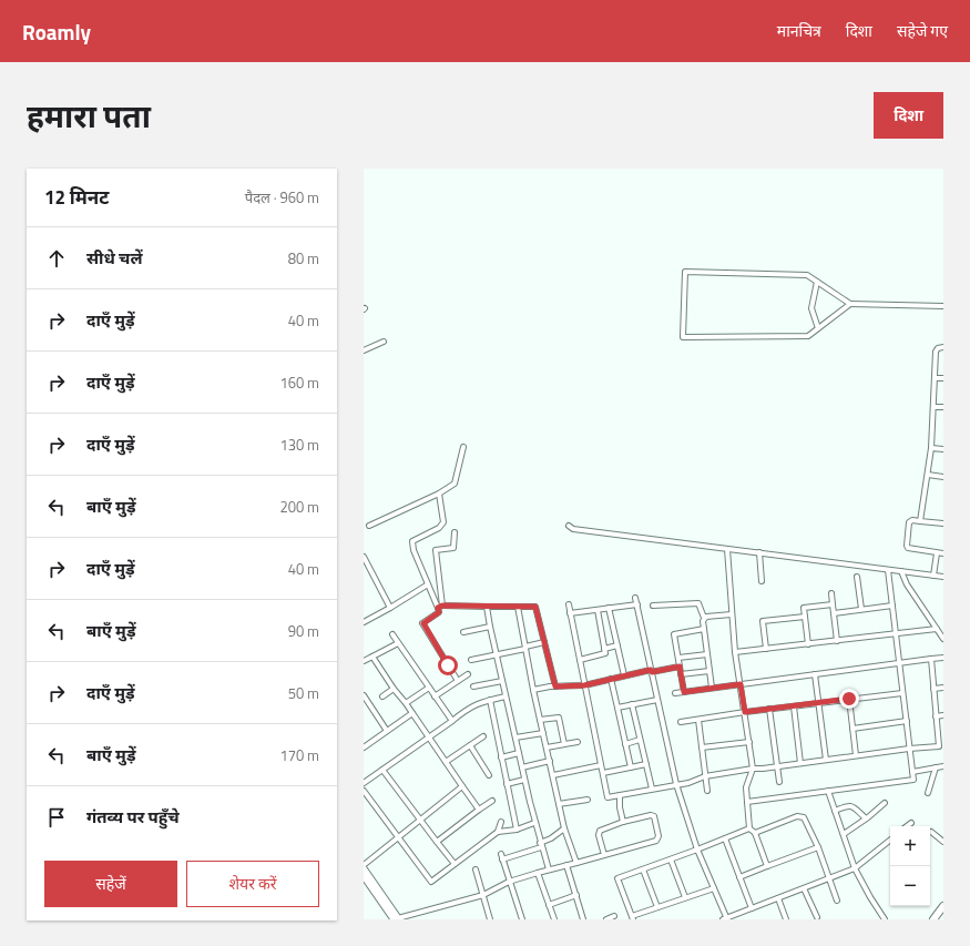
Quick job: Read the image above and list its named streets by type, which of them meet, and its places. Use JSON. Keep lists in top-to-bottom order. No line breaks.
{"page":{"header":"Roamly","nav":["मानचित्र","दिशा","सहेजे गए"],"title":"हमारा पता","buttons":["दिशा",["सहेजें","शेयर करें"]],"heading":["12 मिनट","पैदल · 960 m"],"list":[["सीधे चलें","80 m"],["दाएँ मुड़ें","40 m"],["दाएँ मुड़ें","160 m"],["दाएँ मुड़ें","130 m"],["बाएँ मुड़ें","200 m"],["दाएँ मुड़ें","40 m"],["बाएँ मुड़ें","90 m"],["दाएँ मुड़ें","50 m"],["बाएँ मुड़ें","170 m"],"गंतव्य पर पहुँचे"],"map_buttons":["+","−"]}}
